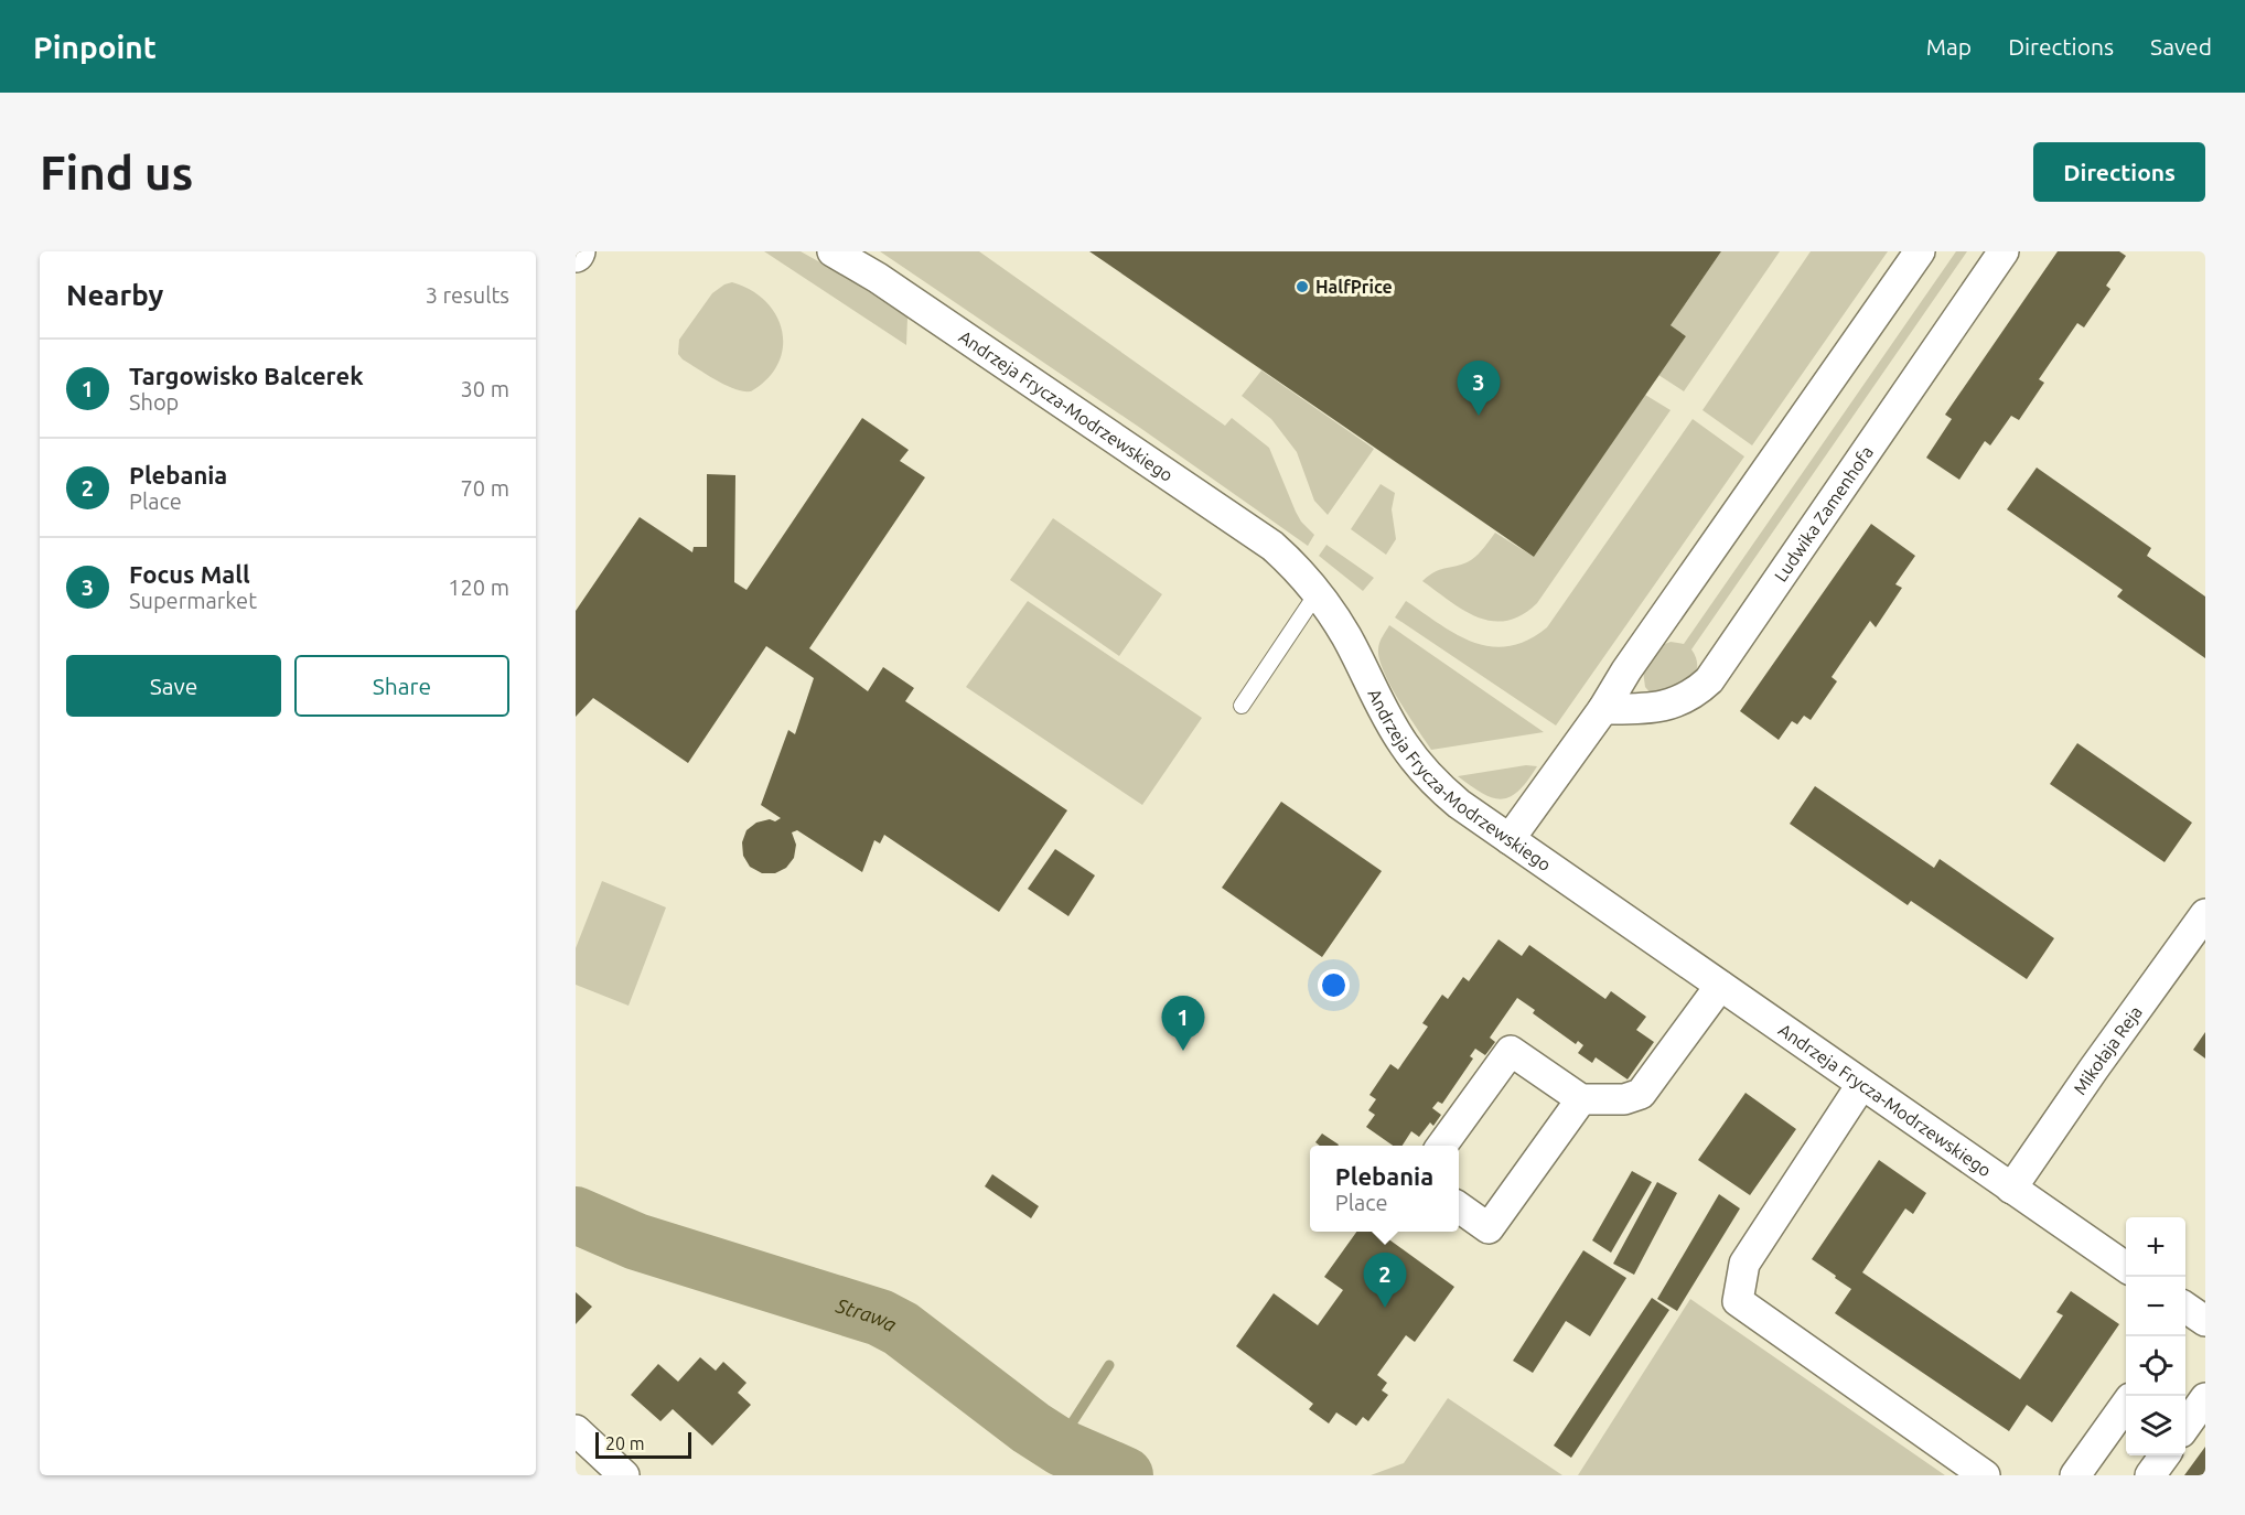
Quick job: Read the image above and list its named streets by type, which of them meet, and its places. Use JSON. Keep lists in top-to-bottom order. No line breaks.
{"streets":{"street":["Andrzeja Frycza-Modrzewskiego","Ludwika Zamenhofa","Mikołaja Reja"]},"crossings":[["Andrzeja Frycza-Modrzewskiego","Mikołaja Reja"]],"water":["Strawa"],"places":["HalfPrice"],"scale_bar":"20 m","page":{"header":"Pinpoint","nav":["Map","Directions","Saved"],"buttons":["Directions",["Save","Share"]],"title":"Find us","heading":["Nearby","3 results"],"list":[{"mark":"1","name":"Targowisko Balcerek","note":"Shop","value":"30 m"},{"mark":"2","name":"Plebania","note":"Place","value":"70 m"},{"mark":"3","name":"Focus Mall","note":"Supermarket","value":"120 m"}],"pins":["3","1","2"],"popup":["Plebania","Place"],"map_buttons":["+","−"],"scale":"20 m"}}
